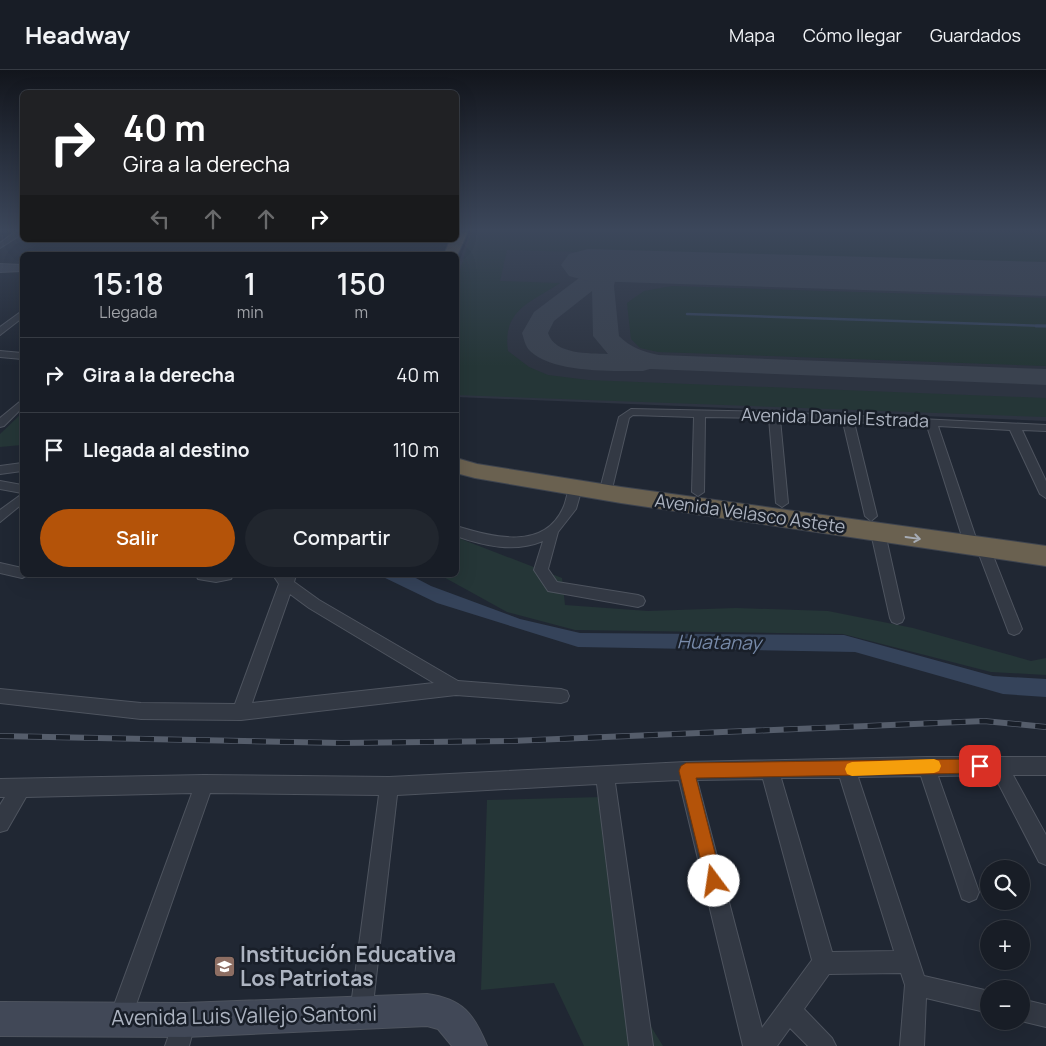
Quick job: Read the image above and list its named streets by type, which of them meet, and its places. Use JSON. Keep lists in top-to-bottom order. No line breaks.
{"streets":{"highway":["Avenida Velasco Astete"],"street":["Avenida Daniel Estrada","Avenida Luis Vallejo Santoni"]},"crossings":[["Avenida Daniel Estrada","Avenida Velasco Astete"]],"water":["Huatanay"],"places":{"school or university":["Institución Educativa Los Patriotas"]},"page":{"header":"Headway","nav":["Mapa","Cómo llegar","Guardados"],"turn":["40 m","Gira a la derecha"],"eta":["15:18","Llegada","1","min","150","m"],"list":[{"name":"Gira a la derecha","value":"40 m"},{"name":"Llegada al destino","value":"110 m"}],"buttons":["Salir","Compartir"],"map_buttons":["+","−"]}}
